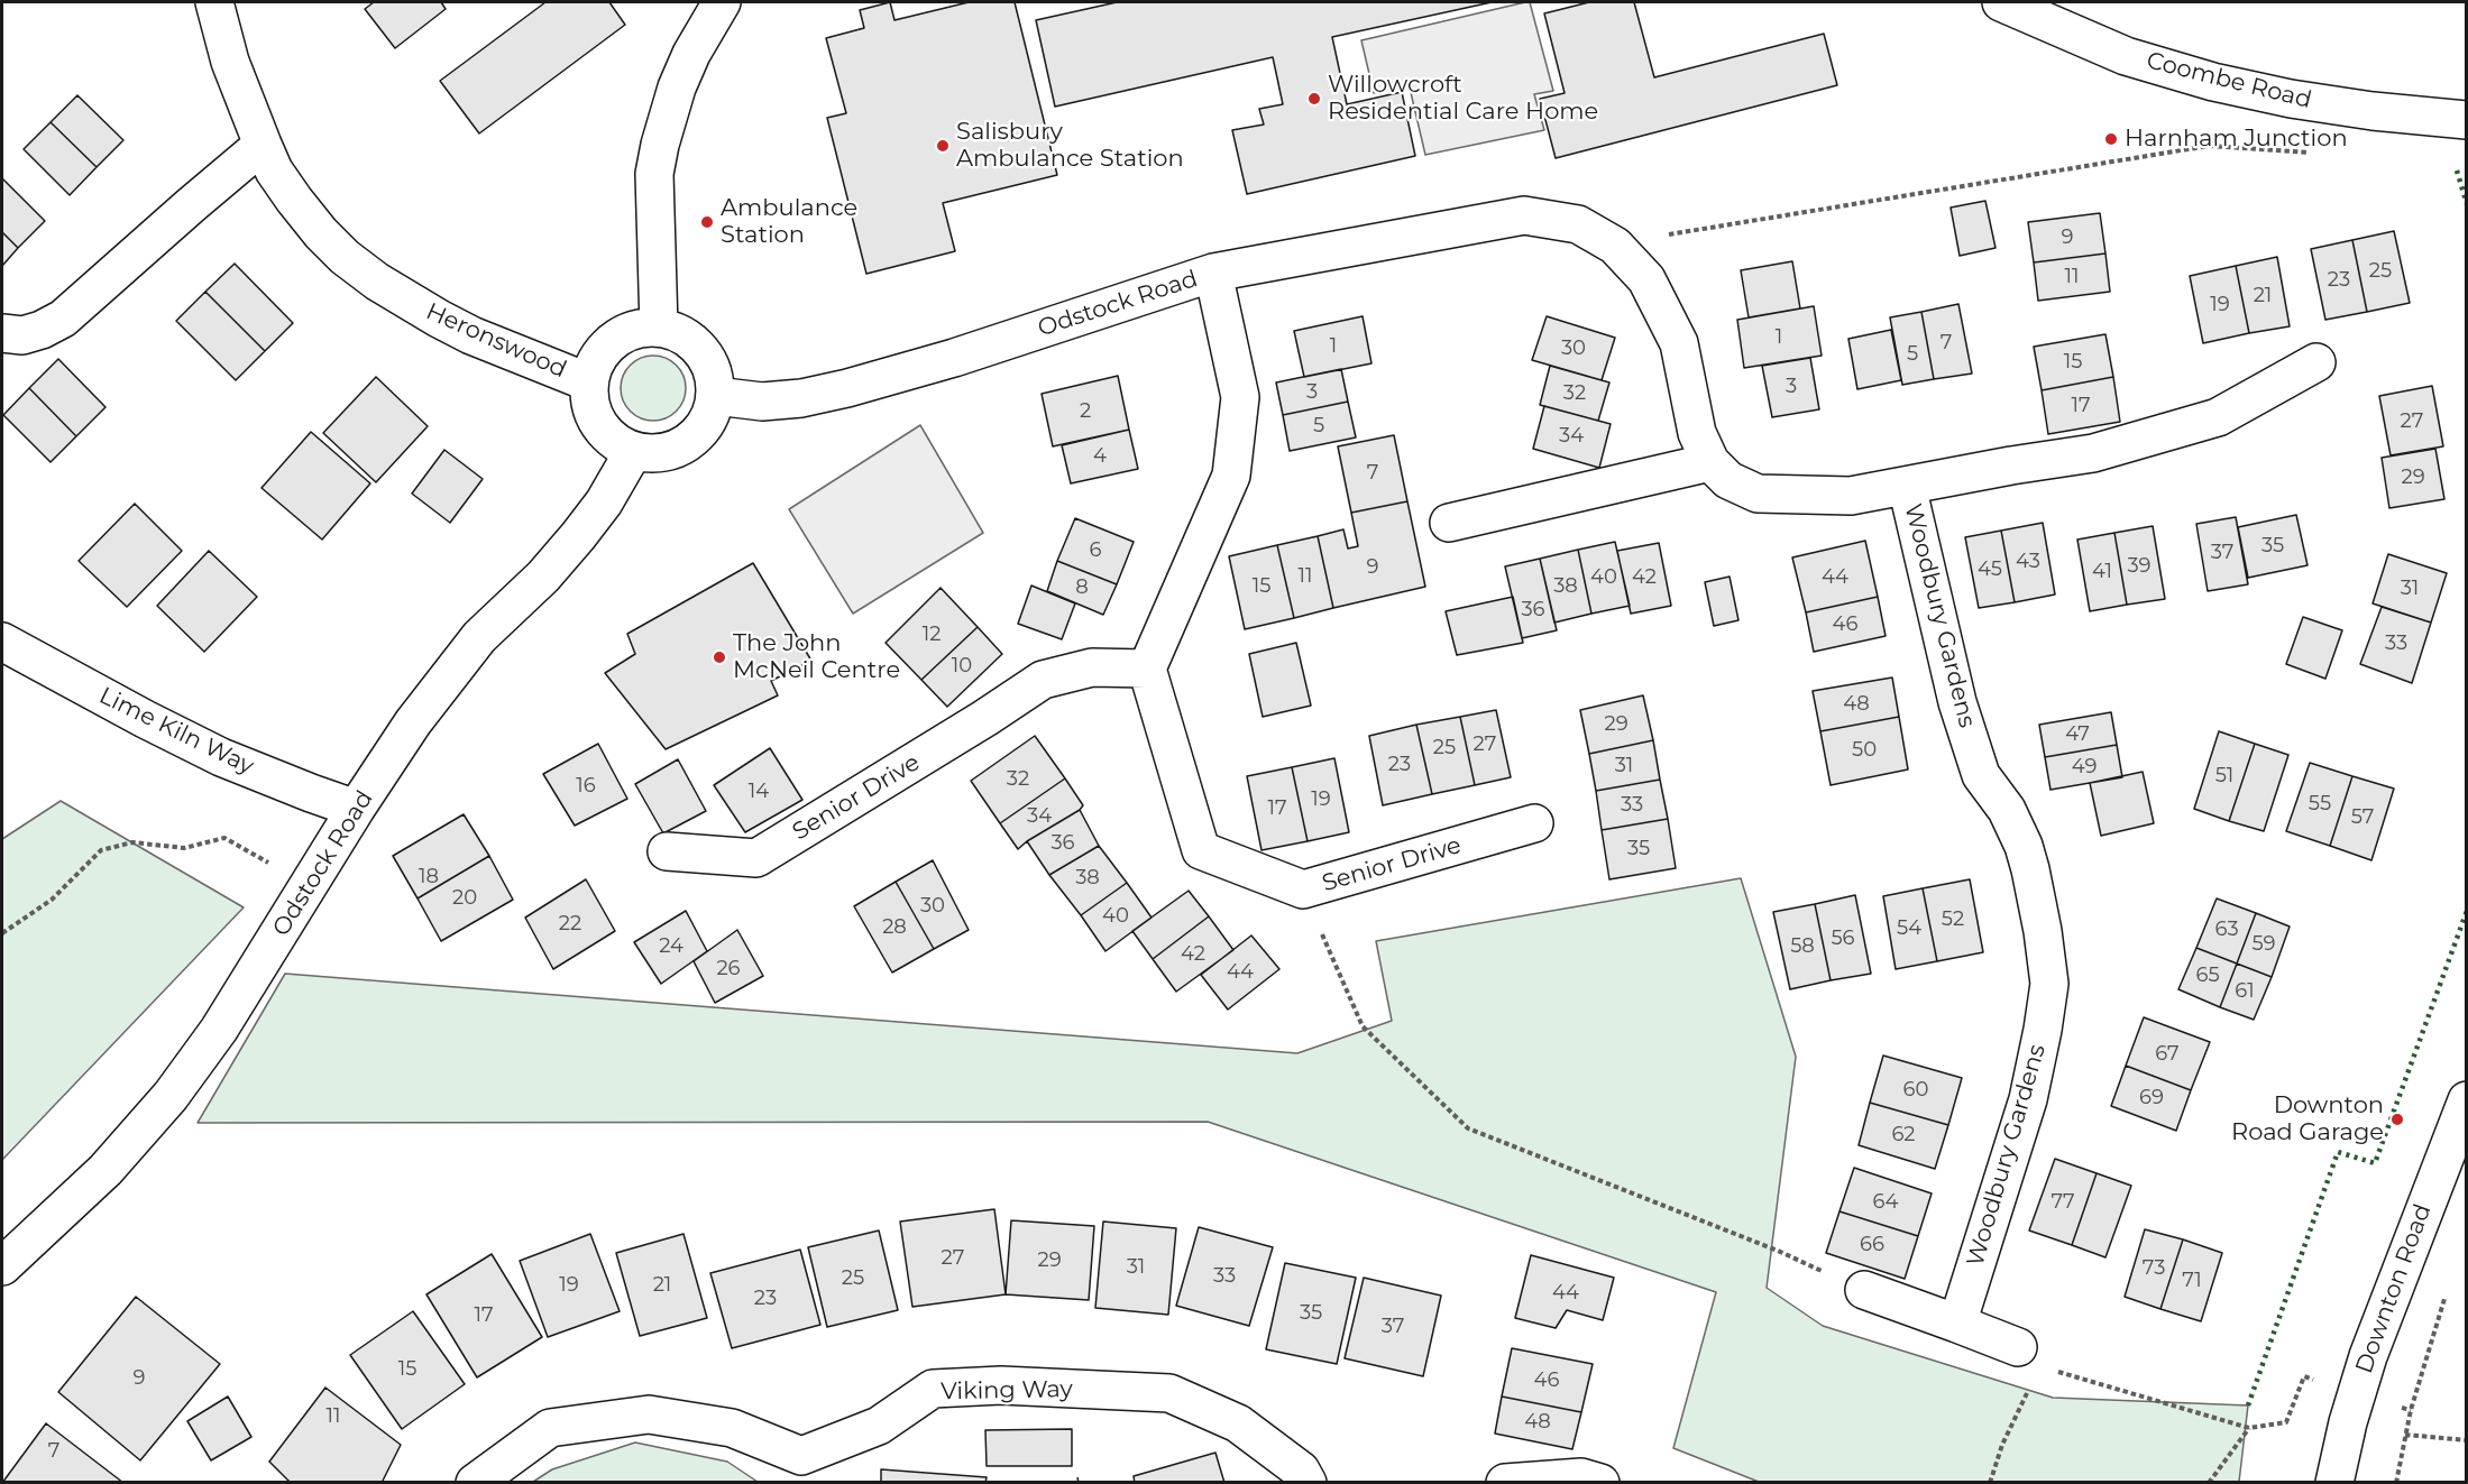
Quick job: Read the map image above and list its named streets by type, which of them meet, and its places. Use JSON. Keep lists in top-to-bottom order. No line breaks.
{"streets":{"main road":["Coombe Road","Odstock Road","Heronswood","Woodbury Gardens","Lime Kiln Way","Senior Drive","Downton Road","Viking Way"]},"crossings":[["Odstock Road","Heronswood"],["Odstock Road","Woodbury Gardens"],["Odstock Road","Lime Kiln Way"]],"places":["Willowcroft Residential Care Home","Harnham Junction","Salisbury Ambulance Station","Ambulance Station","The John McNeil Centre","Downton Road Garage"],"house_numbers":["9","25","11","23","21","19","1","7","1","30","5","15","3","3","32","17","2","27","5","34","4","7","29","35","6","37","43","39","9","45","41","11","40","42","44","15","38","8","31","36","46","12","33","10","48","29","47","27","25","50","23","31","49","51","32","16","14","19","55","33","17","34","57","36","35","18","38","20","30","40","52","22","28","54","63","56","59","24","58","42","26","44","65","61","67","60","69","62","64","77","66","27","29","31","73","33","25","71","19","21","44","23","35","17","37","15","9","46","11","48","7"]}
